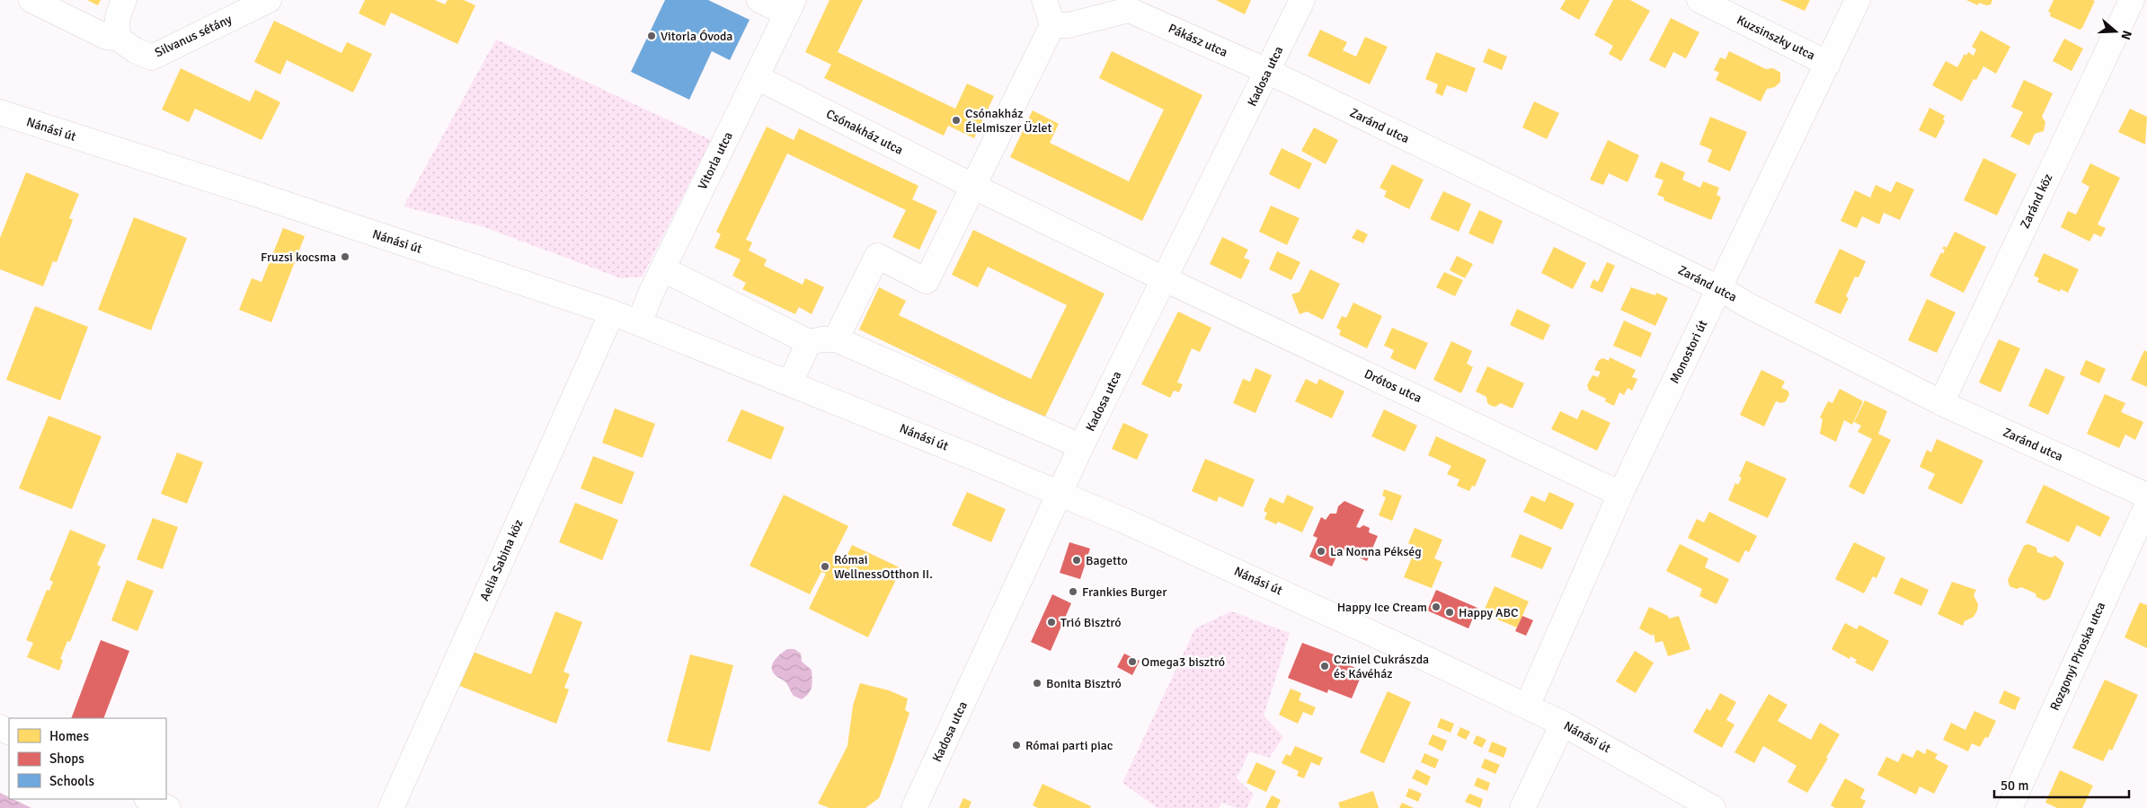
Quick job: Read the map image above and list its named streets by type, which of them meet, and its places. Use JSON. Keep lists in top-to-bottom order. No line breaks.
{"streets":{"street":["Silvanus sétány","Kuzsinszky utca","Pákász utca","Kadosa utca","Zaránd utca","Nánási út","Csónakház utca","Vitorla utca","Zaránd köz","Monostori út","Drótos utca","Aelia Sabina köz","Rozgonyi Piroska utca"]},"crossings":[["Kuzsinszky utca","Monostori út"],["Pákász utca","Kadosa utca"],["Pákász utca","Zaránd utca"],["Kadosa utca","Zaránd utca"],["Kadosa utca","Nánási út"],["Kadosa utca","Csónakház utca"],["Kadosa utca","Drótos utca"],["Zaránd utca","Zaránd köz"],["Zaránd utca","Monostori út"],["Nánási út","Vitorla utca"],["Nánási út","Monostori út"],["Nánási út","Aelia Sabina köz"],["Csónakház utca","Vitorla utca"],["Csónakház utca","Drótos utca"],["Monostori út","Drótos utca"]],"places":["Vitorla Óvoda","Csónakház Élelmiszer Üzlet","Fruzsi kocsma","La Nonna Pékség","Bagetto","Római WellnessOtthon II.","Frankies Burger","Happy Ice Cream","Happy ABC","Trió Bisztró","Omega3 bisztró","Cziniel Cukrászda és Kávéház","Bonita Bisztró","Római parti piac"],"legend":["Homes","Shops","Schools"],"scale_bar":"50 m","north":"right"}
